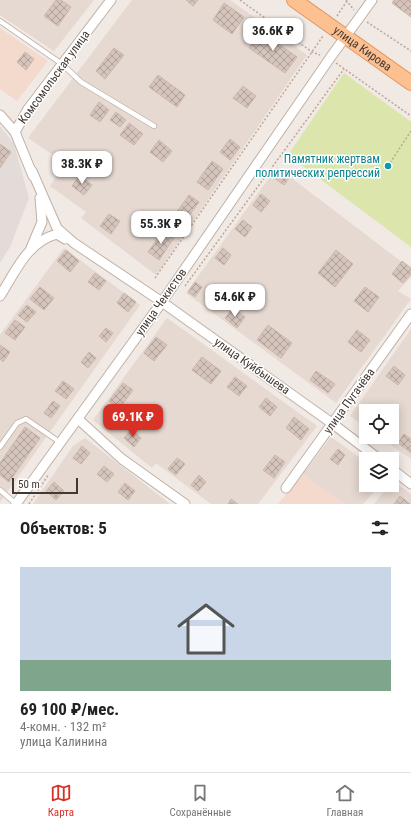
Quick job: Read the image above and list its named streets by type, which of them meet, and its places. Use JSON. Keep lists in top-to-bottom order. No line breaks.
{"streets":{"main road":["улица Кирова"],"street":["Комсомольская улица","улица Чекистов","улица Куйбышева","улица Пугачёва"]},"crossings":[["улица Кирова","улица Чекистов"],["Комсомольская улица","улица Куйбышева"],["улица Чекистов","улица Куйбышева"],["улица Куйбышева","улица Пугачёва"]],"places":["Памятник жертвам политических репрессий"],"scale_bar":"50 m","page":{"price":["36.6K ₽","38.3K ₽","55.3K ₽","54.6K ₽","69.1K ₽"],"scale":"50 m","heading":"Объектов: 5","list":[{"name":"69 100 ₽/мес.","note":"4-комн. · 132 m² · улица Калинина"}],"tabs":["Карта","Сохранённые","Главная"]}}
